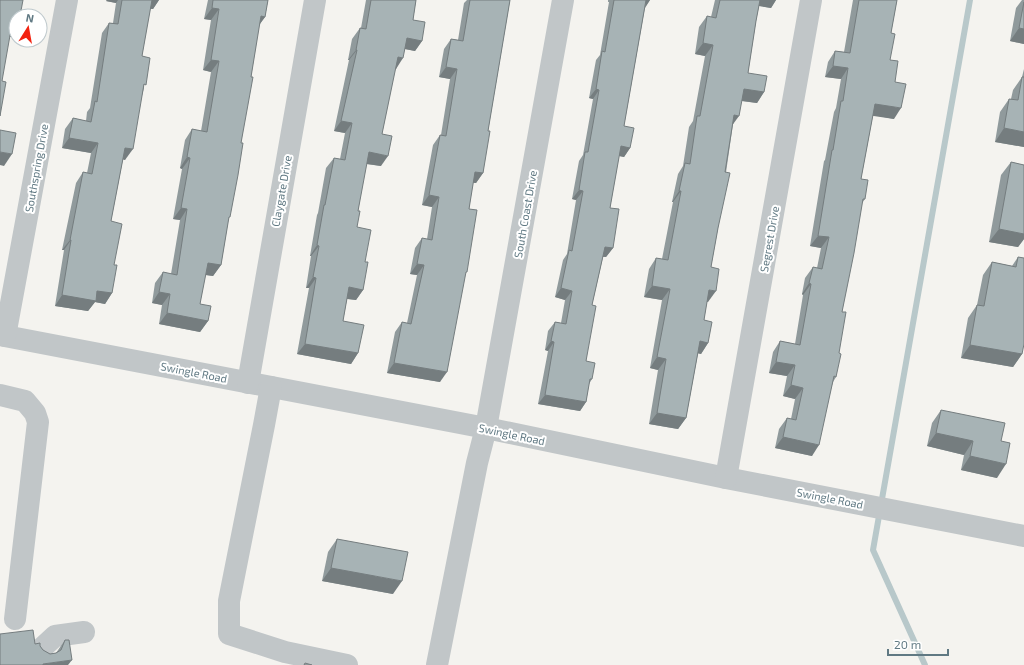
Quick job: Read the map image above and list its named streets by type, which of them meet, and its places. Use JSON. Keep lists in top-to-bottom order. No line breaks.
{"streets":{"street":["Southspring Drive","Claygate Drive","South Coast Drive","Segrest Drive","Swingle Road"]},"crossings":[["Southspring Drive","Swingle Road"],["Claygate Drive","Swingle Road"],["South Coast Drive","Swingle Road"],["Segrest Drive","Swingle Road"]],"scale_bar":"20 m","north":"top"}
